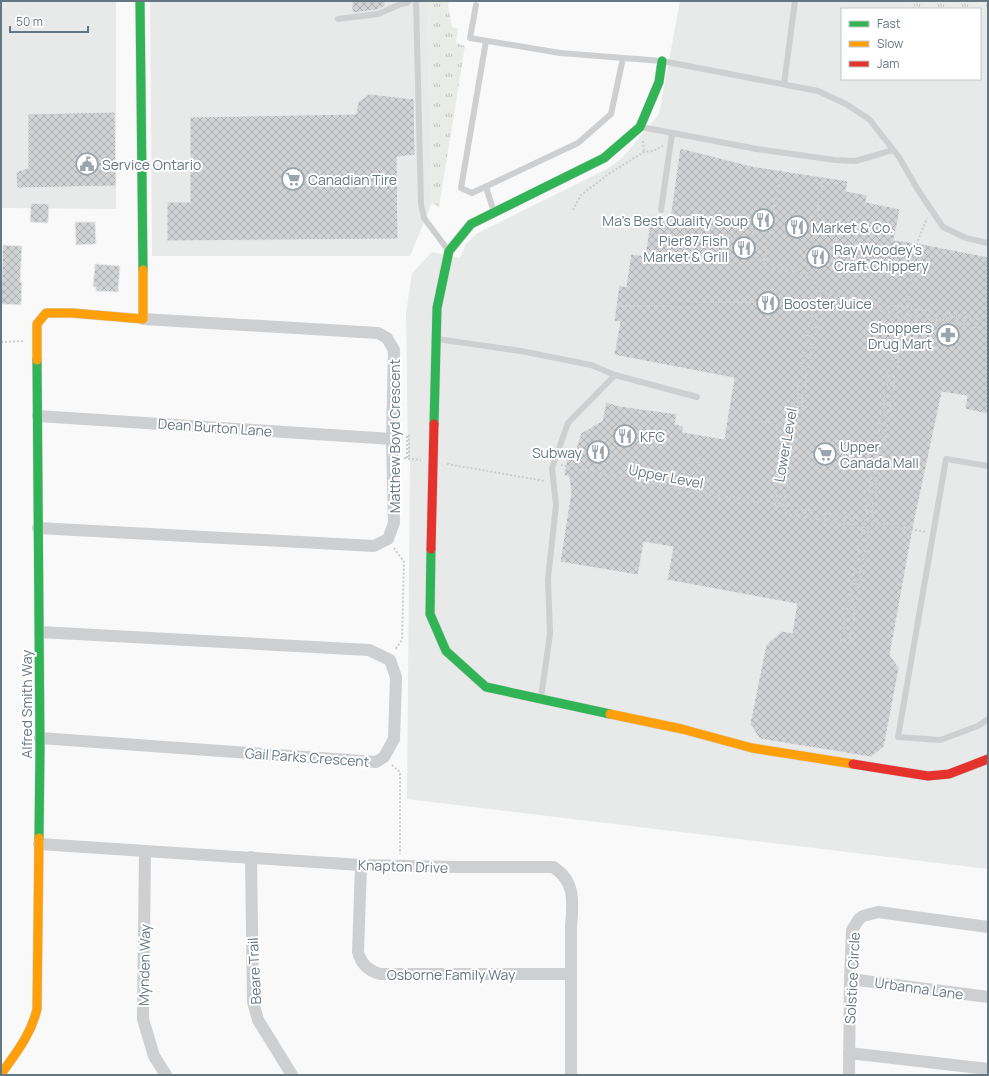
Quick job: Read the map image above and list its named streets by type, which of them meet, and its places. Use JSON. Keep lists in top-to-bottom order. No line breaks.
{"streets":{"street":["Dean Burton Lane","Matthew Boyd Crescent","Alfred Smith Way","Gail Parks Crescent","Knapton Drive","Mynden Way","Beare Trail","Osborne Family Way","Solstice Circle","Urbanna Lane"],"path":["Lower Level","Upper Level"]},"crossings":[["Dean Burton Lane","Matthew Boyd Crescent"],["Dean Burton Lane","Alfred Smith Way"],["Matthew Boyd Crescent","Alfred Smith Way"],["Alfred Smith Way","Gail Parks Crescent"],["Alfred Smith Way","Knapton Drive"],["Knapton Drive","Mynden Way"],["Knapton Drive","Beare Trail"],["Knapton Drive","Osborne Family Way"],["Solstice Circle","Urbanna Lane"]],"places":{"public building":["Service Ontario"],"supermarket":["Canadian Tire","Upper Canada Mall"],"restaurant":["Ma's Best Quality Soup","Market & Co.","Pier87 Fish Market & Grill","Ray Woodey's Craft Chippery","Booster Juice","KFC","Subway"],"pharmacy":["Shoppers Drug Mart"]},"legend":["Fast","Slow","Jam"],"scale_bar":"50 m"}
